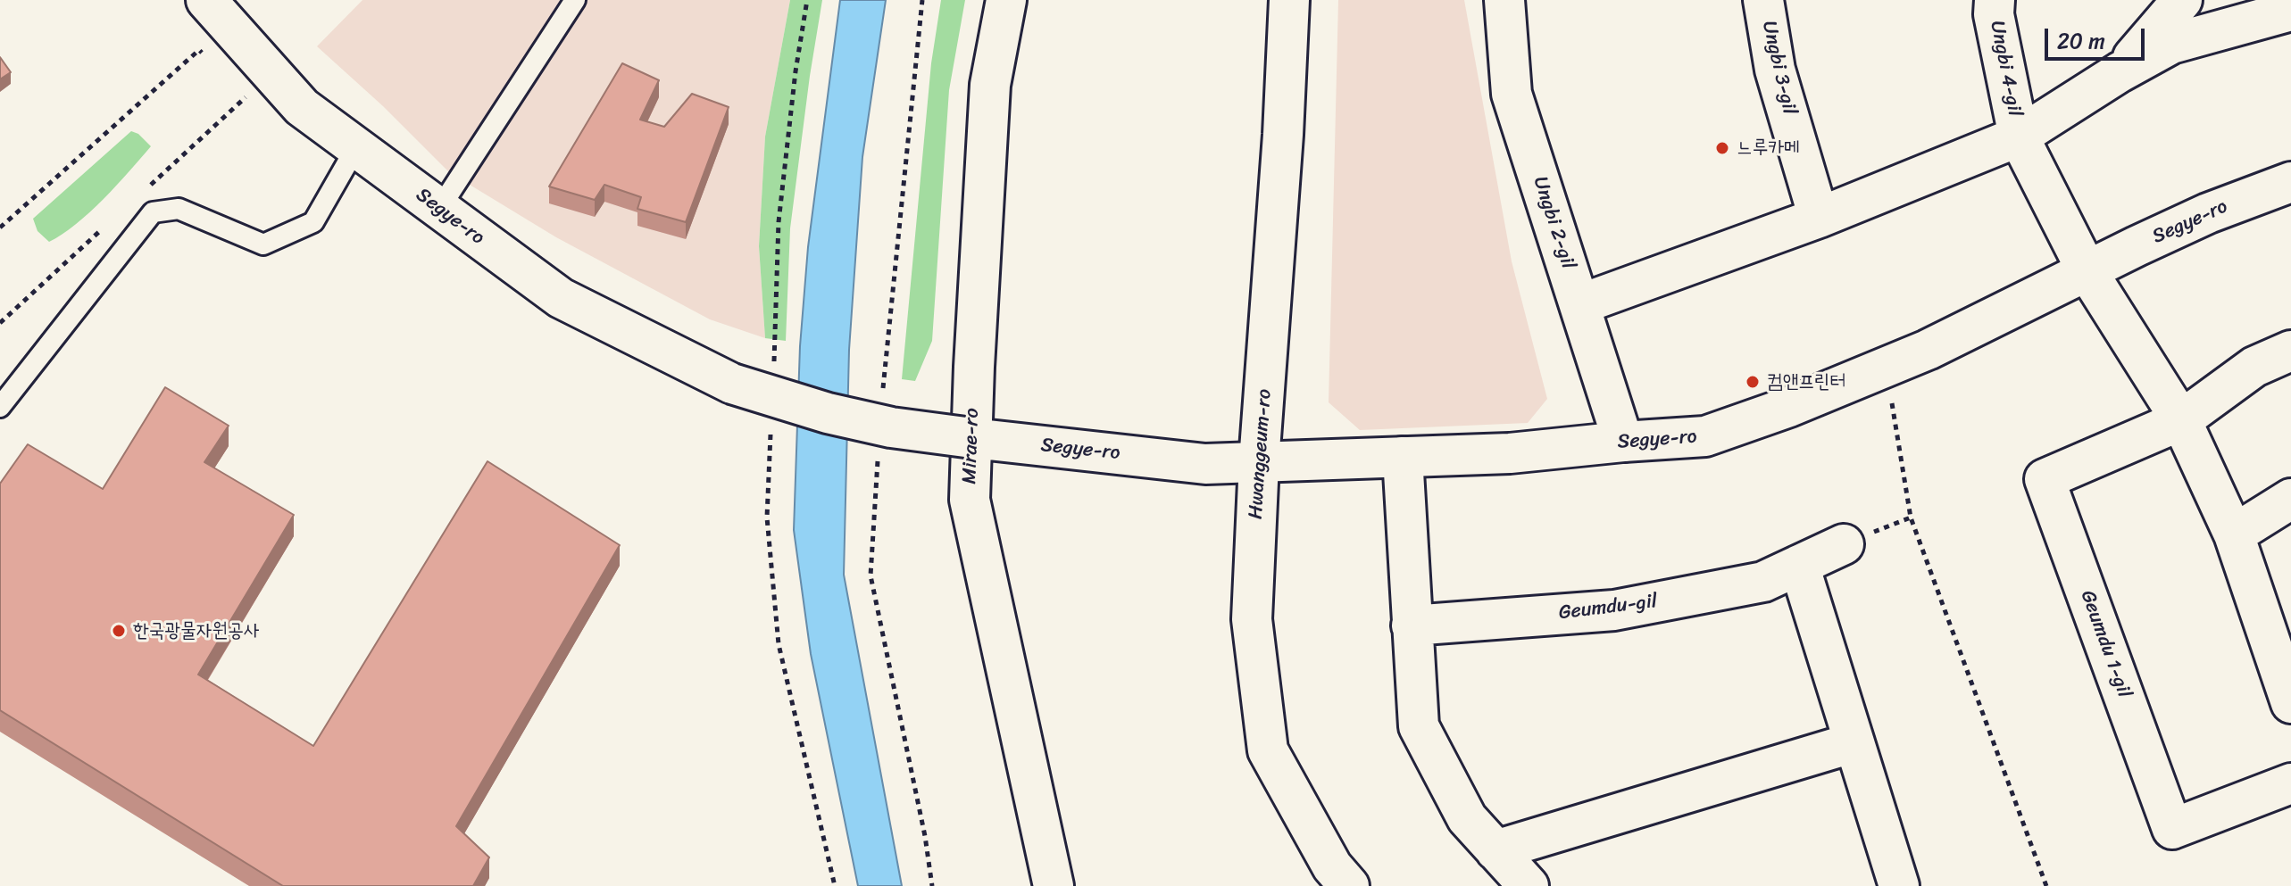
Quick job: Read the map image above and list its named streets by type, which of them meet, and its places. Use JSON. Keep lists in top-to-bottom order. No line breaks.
{"streets":{"street":["Ungbi 3-gil","Ungbi 4-gil","Segye-ro","Ungbi 2-gil","Mirae-ro","Hwanggeum-ro","Geumdu-gil","Geumdu 1-gil"]},"crossings":[["Ungbi 4-gil","Segye-ro"],["Segye-ro","Ungbi 2-gil"],["Segye-ro","Mirae-ro"],["Segye-ro","Hwanggeum-ro"]],"places":["느루카메","컴앤프린터","한국광물자원공사"],"scale_bar":"20 m"}
